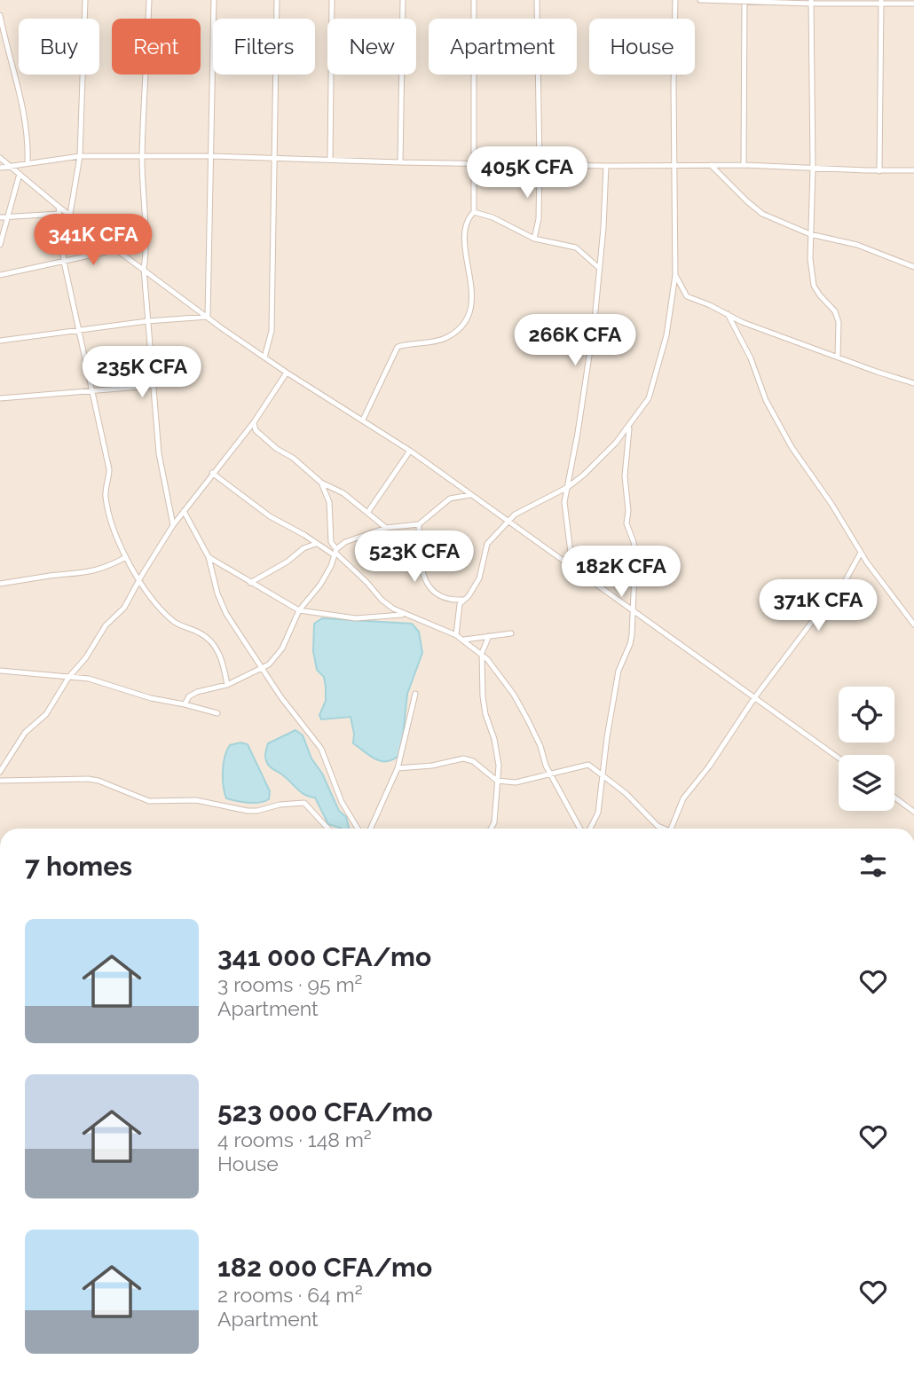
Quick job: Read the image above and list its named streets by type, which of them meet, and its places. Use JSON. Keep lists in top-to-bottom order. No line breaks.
{"page":{"chip":["Buy","Rent","Filters","New","Apartment","House"],"price":["405K CFA","341K CFA","266K CFA","235K CFA","523K CFA","182K CFA","371K CFA"],"heading":"7 homes","list":[{"name":"341 000 CFA/mo","note":"3 rooms · 95 m² · Apartment"},{"name":"523 000 CFA/mo","note":"4 rooms · 148 m² · House"},{"name":"182 000 CFA/mo","note":"2 rooms · 64 m² · Apartment"}]}}
